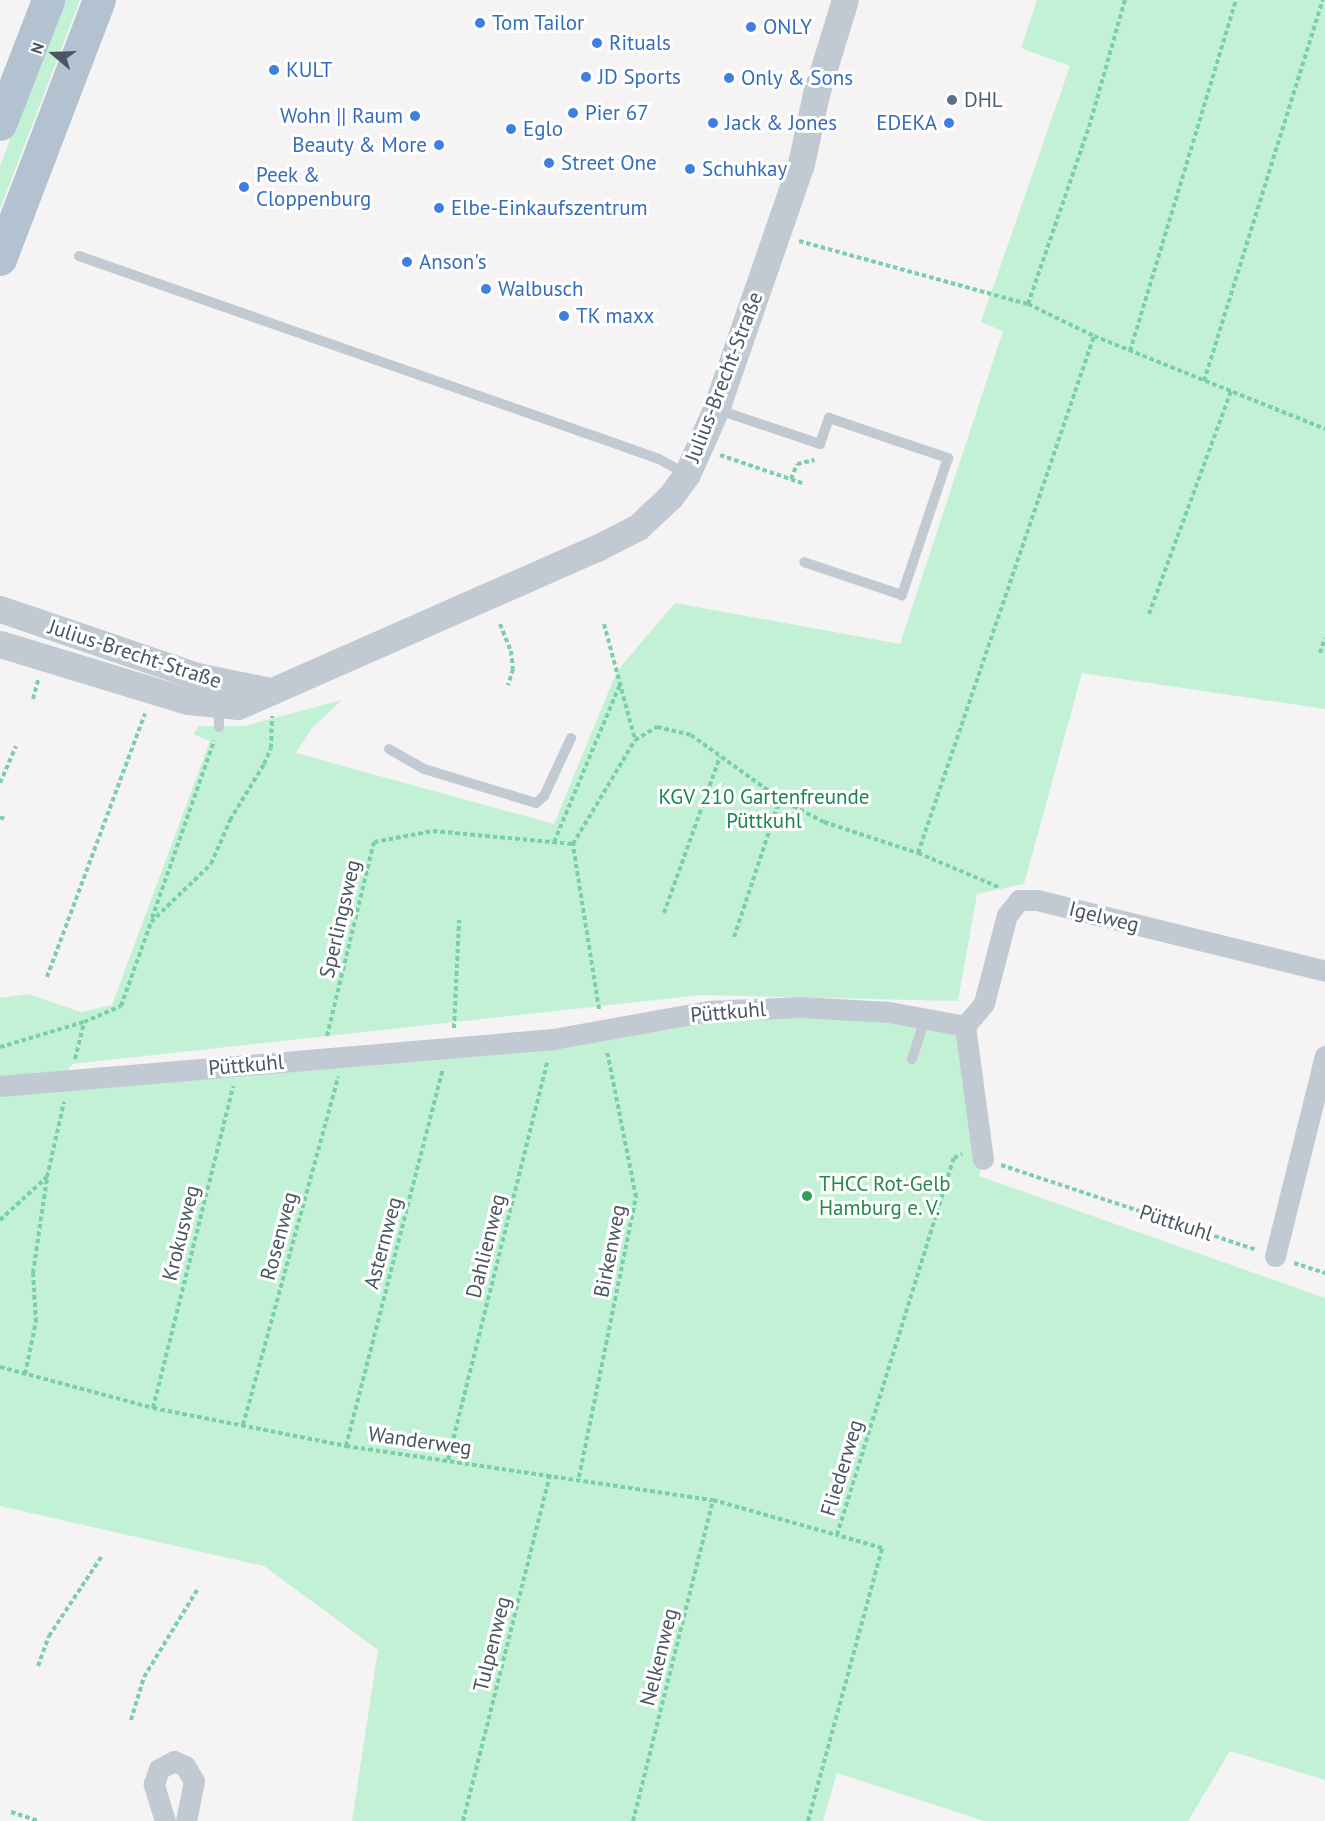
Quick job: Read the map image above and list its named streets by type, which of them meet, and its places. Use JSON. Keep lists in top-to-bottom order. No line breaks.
{"streets":{"street":["Julius-Brecht-Straße","Igelweg","Püttkuhl"],"path":["Sperlingsweg","Krokusweg","Rosenweg","Asternweg","Dahlienweg","Birkenweg","Wanderweg","Fliederweg","Tulpenweg","Nelkenweg"]},"crossings":[["Sperlingsweg","Püttkuhl"],["Sperlingsweg","Birkenweg"],["Püttkuhl","Krokusweg"],["Püttkuhl","Rosenweg"],["Püttkuhl","Asternweg"],["Püttkuhl","Dahlienweg"],["Püttkuhl","Birkenweg"],["Püttkuhl","Fliederweg"],["Krokusweg","Wanderweg"],["Rosenweg","Wanderweg"],["Asternweg","Wanderweg"],["Dahlienweg","Wanderweg"],["Birkenweg","Wanderweg"],["Wanderweg","Fliederweg"],["Wanderweg","Tulpenweg"],["Wanderweg","Nelkenweg"]],"parks":["KGV 210 Gartenfreunde Püttkuhl"],"places":["Tom Tailor","ONLY","Rituals","KULT","JD Sports","Only & Sons","DHL","Pier 67","Wohn || Raum","Jack & Jones","EDEKA","Eglo","Beauty & More","Street One","Schuhkay","Peek & Cloppenburg","Elbe-Einkaufszentrum","Anson's","Walbusch","TK maxx","THCC Rot-Gelb Hamburg e. V."],"north":"left"}
